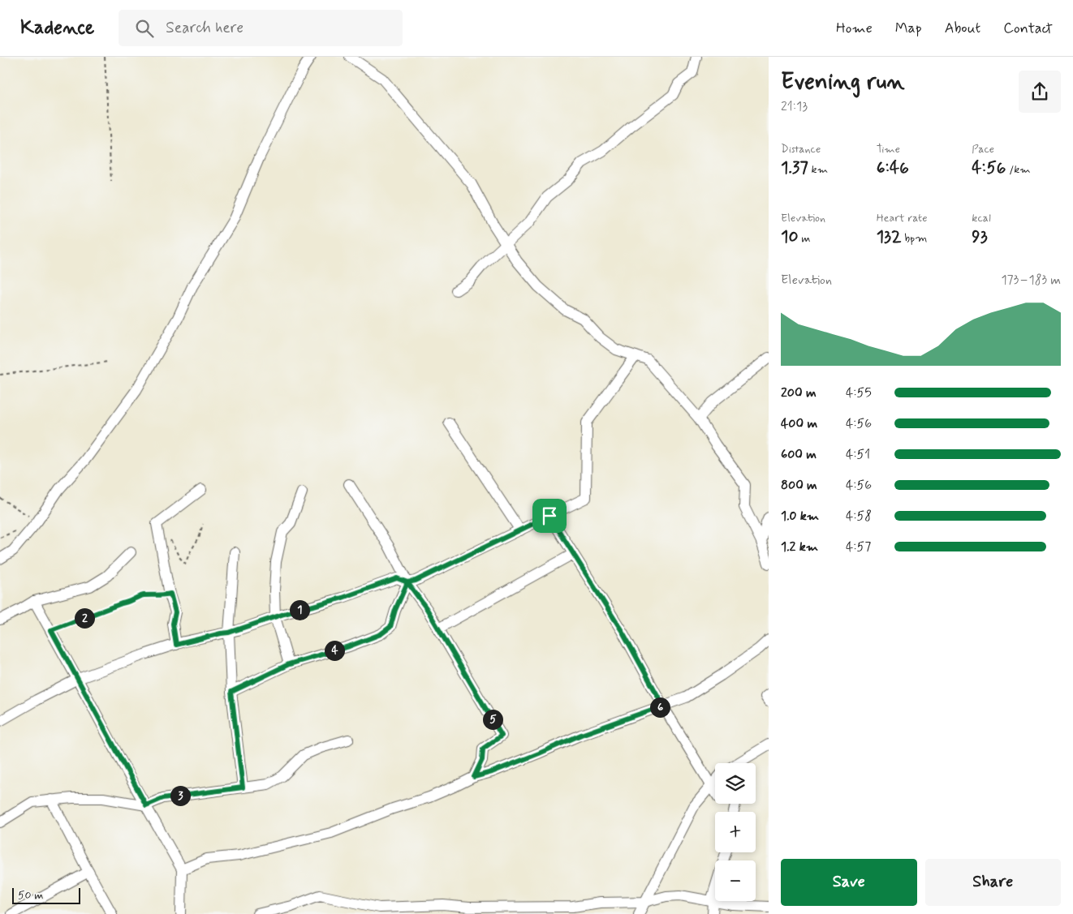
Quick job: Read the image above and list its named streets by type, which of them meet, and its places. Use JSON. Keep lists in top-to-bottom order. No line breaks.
{"scale_bar":"50 m","page":{"header":"Kadence","search":"Search here","nav":["Home","Map","About","Contact"],"heading":["Evening run","21:13"],"stats":[["Distance","1.37 km"],["Time","6:46"],["Pace","4:56 /km"],["Elevation","10 m"],["Heart rate","132 bpm"],["kcal","93"]],"chart":["Elevation","173–183 m"],"list":[{"name":"200 m","note":"4:55"},{"name":"400 m","note":"4:56"},{"name":"600 m","note":"4:51"},{"name":"800 m","note":"4:56"},{"name":"1.0 km","note":"4:58"},{"name":"1.2 km","note":"4:57"}],"pins":["1","2","4","6","5","3"],"map_buttons":["+","−"],"buttons":["Save","Share"],"scale":"50 m"}}
